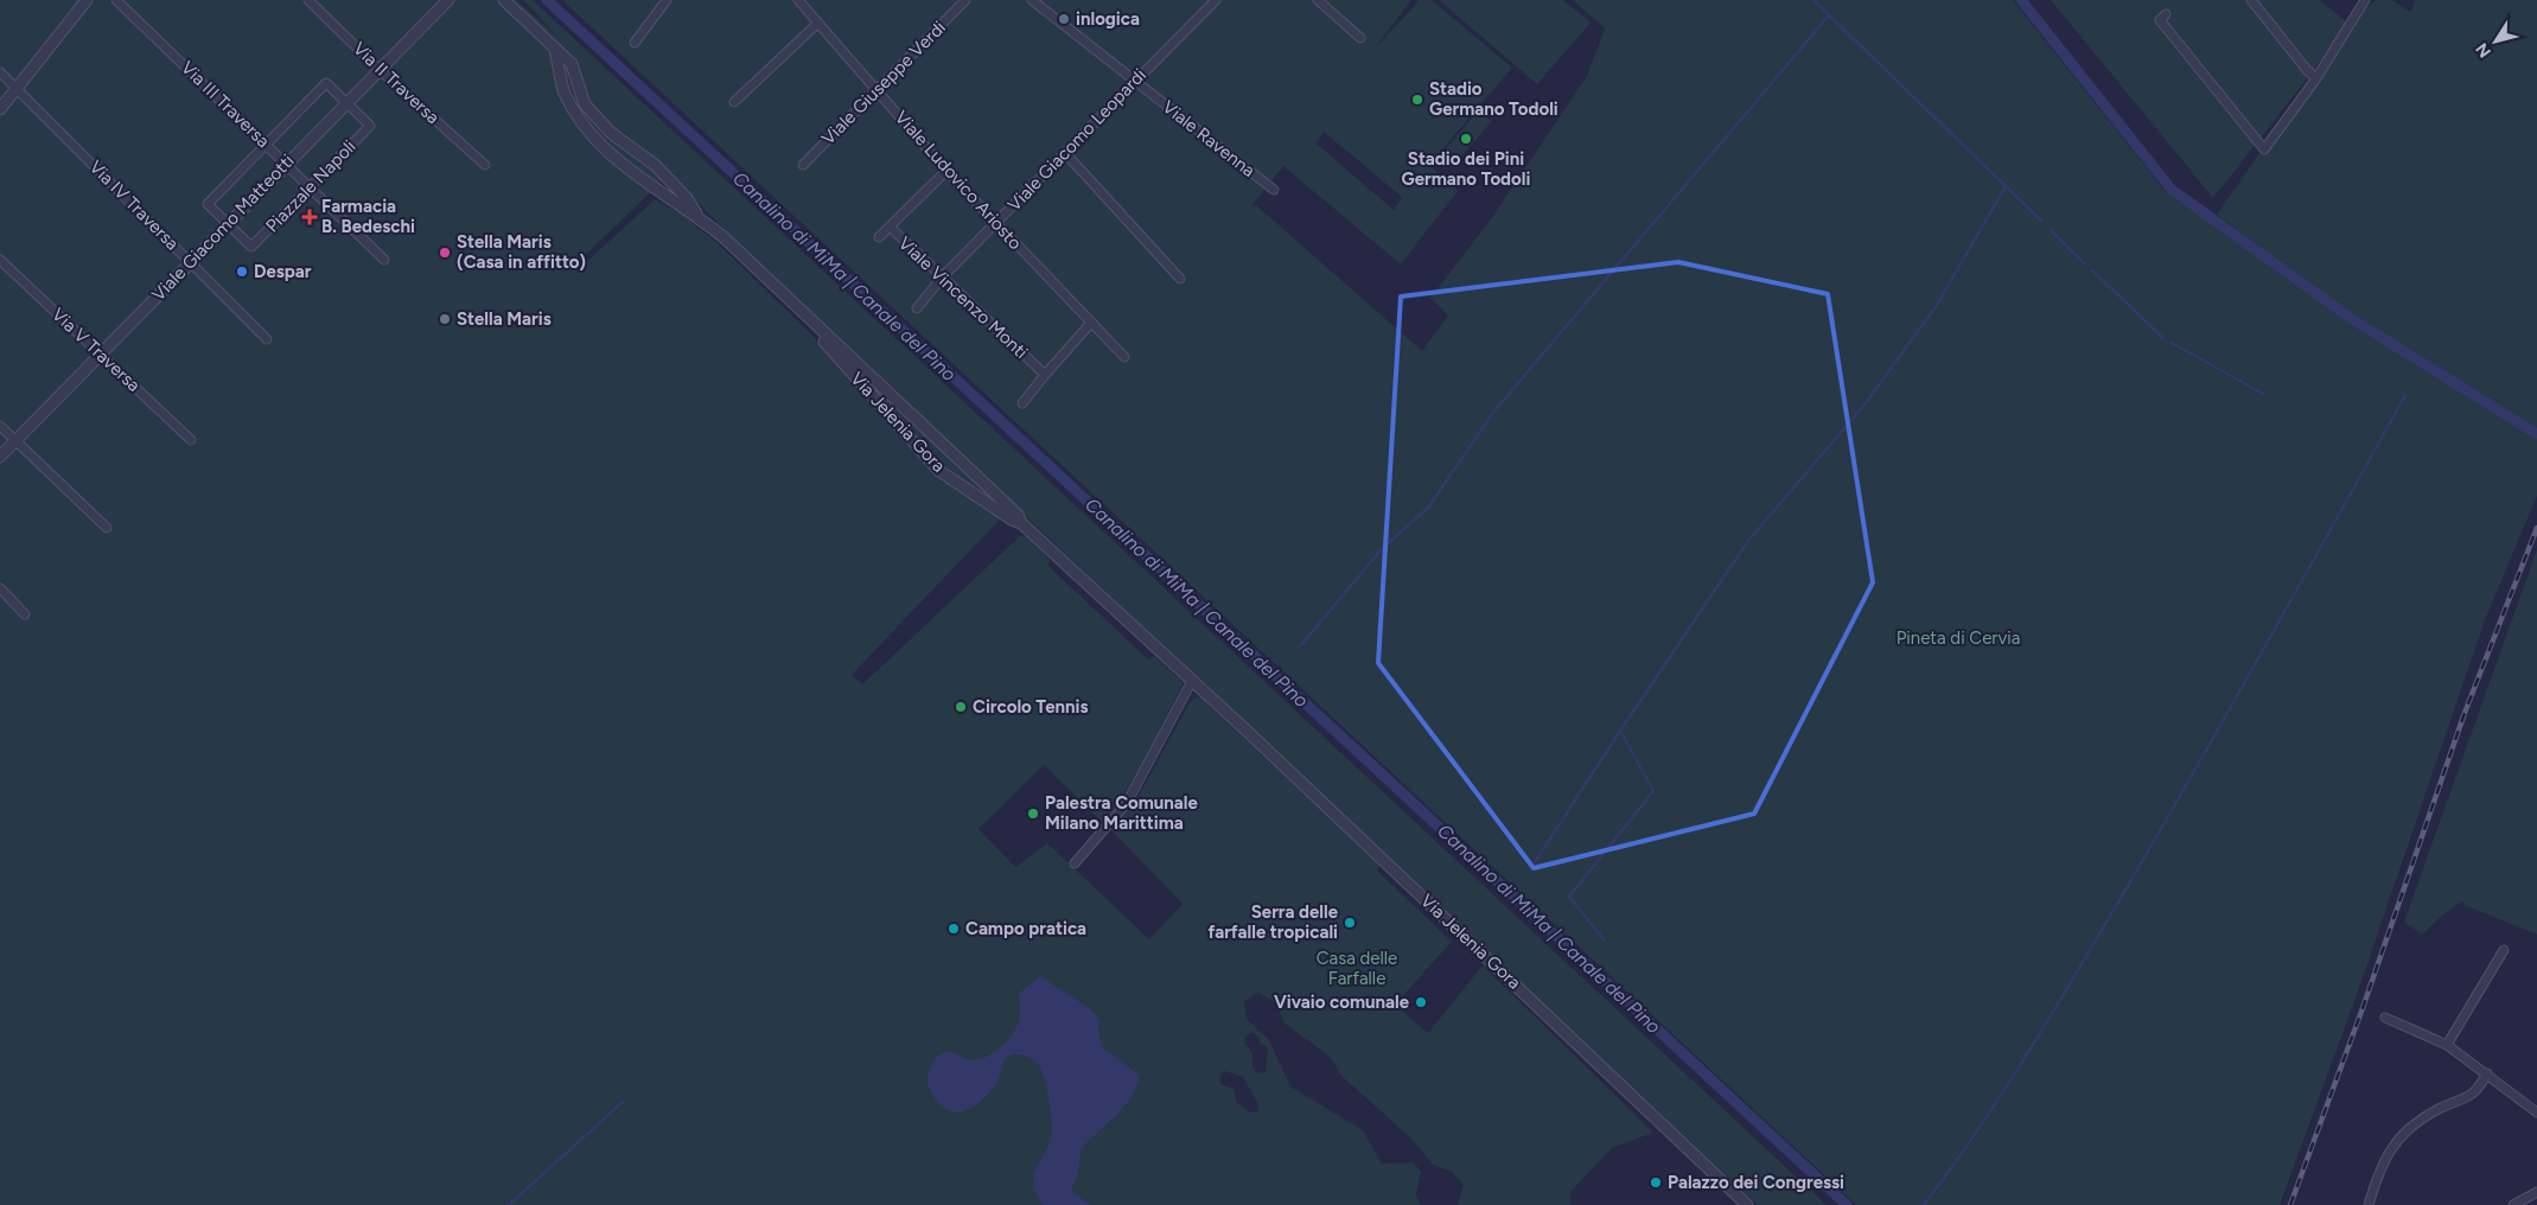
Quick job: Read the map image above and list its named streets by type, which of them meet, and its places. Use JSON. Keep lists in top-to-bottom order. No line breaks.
{"streets":{"street":["Via II Traversa","Viale Giuseppe Verdi","Via III Traversa","Viale Ravenna","Viale Giacomo Leopardi","Viale Ludovico Ariosto","Piazzale Napoli","Via IV Traversa","Viale Giacomo Matteotti","Viale Vincenzo Monti","Via V Traversa","Via Jelenia Gora"]},"crossings":[["Via II Traversa","Viale Giacomo Matteotti"],["Viale Giuseppe Verdi","Viale Ludovico Ariosto"],["Via III Traversa","Piazzale Napoli"],["Via III Traversa","Viale Giacomo Matteotti"],["Viale Ravenna","Viale Giacomo Leopardi"],["Viale Giacomo Leopardi","Viale Ludovico Ariosto"],["Viale Giacomo Leopardi","Viale Vincenzo Monti"],["Viale Ludovico Ariosto","Viale Vincenzo Monti"],["Piazzale Napoli","Viale Giacomo Matteotti"],["Via IV Traversa","Viale Giacomo Matteotti"],["Viale Giacomo Matteotti","Via V Traversa"]],"water":["Canalino di MiMa | Canale del Pino"],"parks":["Pineta di Cervia","Casa delle Farfalle"],"places":{"other":["inlogica","Stadio Germano Todoli","Stadio dei Pini Germano Todoli","Stella Maris (Casa in affitto)","Despar","Stella Maris","Circolo Tennis","Palestra Comunale Milano Marittima","Serra delle farfalle tropicali","Campo pratica","Vivaio comunale","Palazzo dei Congressi"],"health":["Farmacia B. Bedeschi"]},"north":"bottom left"}
